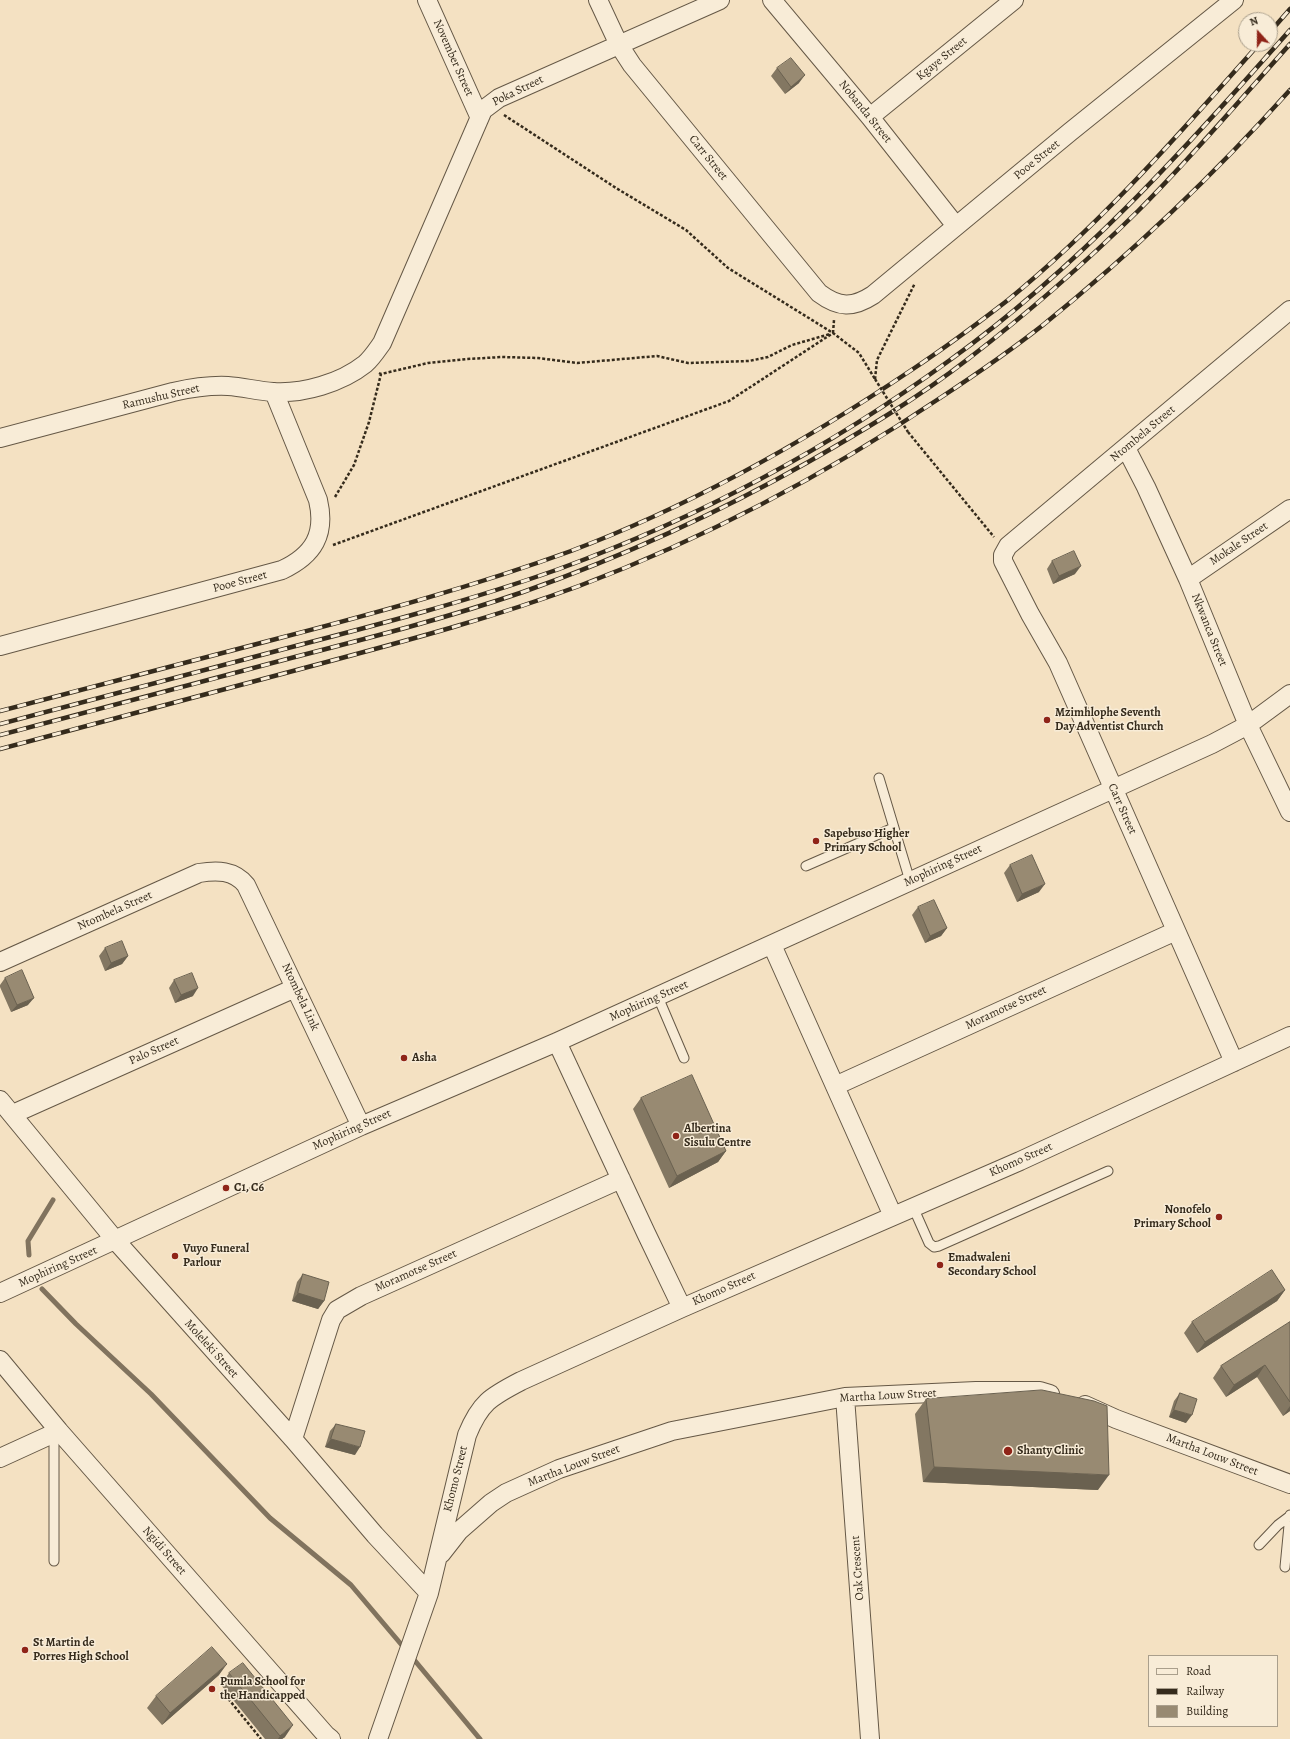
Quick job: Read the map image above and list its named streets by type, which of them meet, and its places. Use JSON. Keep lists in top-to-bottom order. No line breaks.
{"streets":{"street":["November Street","Kgaye Street","Poka Street","Nobanda Street","Carr Street","Pooe Street","Ramushu Street","Ntombela Street","Mokale Street","Nkwanca Street","Mophiring Street","Ntombela Link","Moramotse Street","Palo Street","Khomo Street","Moleleki Street","Martha Louw Street","Ngidi Street","Oak Crescent"]},"crossings":[["November Street","Poka Street"],["Kgaye Street","Nobanda Street"],["Poka Street","Carr Street"],["Poka Street","Ramushu Street"],["Nobanda Street","Pooe Street"],["Carr Street","Pooe Street"],["Carr Street","Ntombela Street"],["Carr Street","Mophiring Street"],["Carr Street","Moramotse Street"],["Carr Street","Khomo Street"],["Pooe Street","Ramushu Street"],["Ntombela Street","Nkwanca Street"],["Ntombela Street","Ntombela Link"],["Mokale Street","Nkwanca Street"],["Nkwanca Street","Mophiring Street"],["Mophiring Street","Ntombela Link"],["Mophiring Street","Moleleki Street"],["Ntombela Link","Palo Street"],["Moramotse Street","Moleleki Street"],["Palo Street","Moleleki Street"],["Khomo Street","Moleleki Street"],["Khomo Street","Martha Louw Street"],["Martha Louw Street","Oak Crescent"]],"places":["Mzimhlophe Seventh Day Adventist Church","Sapebuso Higher Primary School","Asha","Albertina Sisulu Centre","C1, C6","Nonofelo Primary School","Vuyo Funeral Parlour","Emadwaleni Secondary School","Shanty Clinic","St Martin de Porres High School","Pumla School for the Handicapped"],"legend":["Road","Railway","Building"],"north":"top"}
